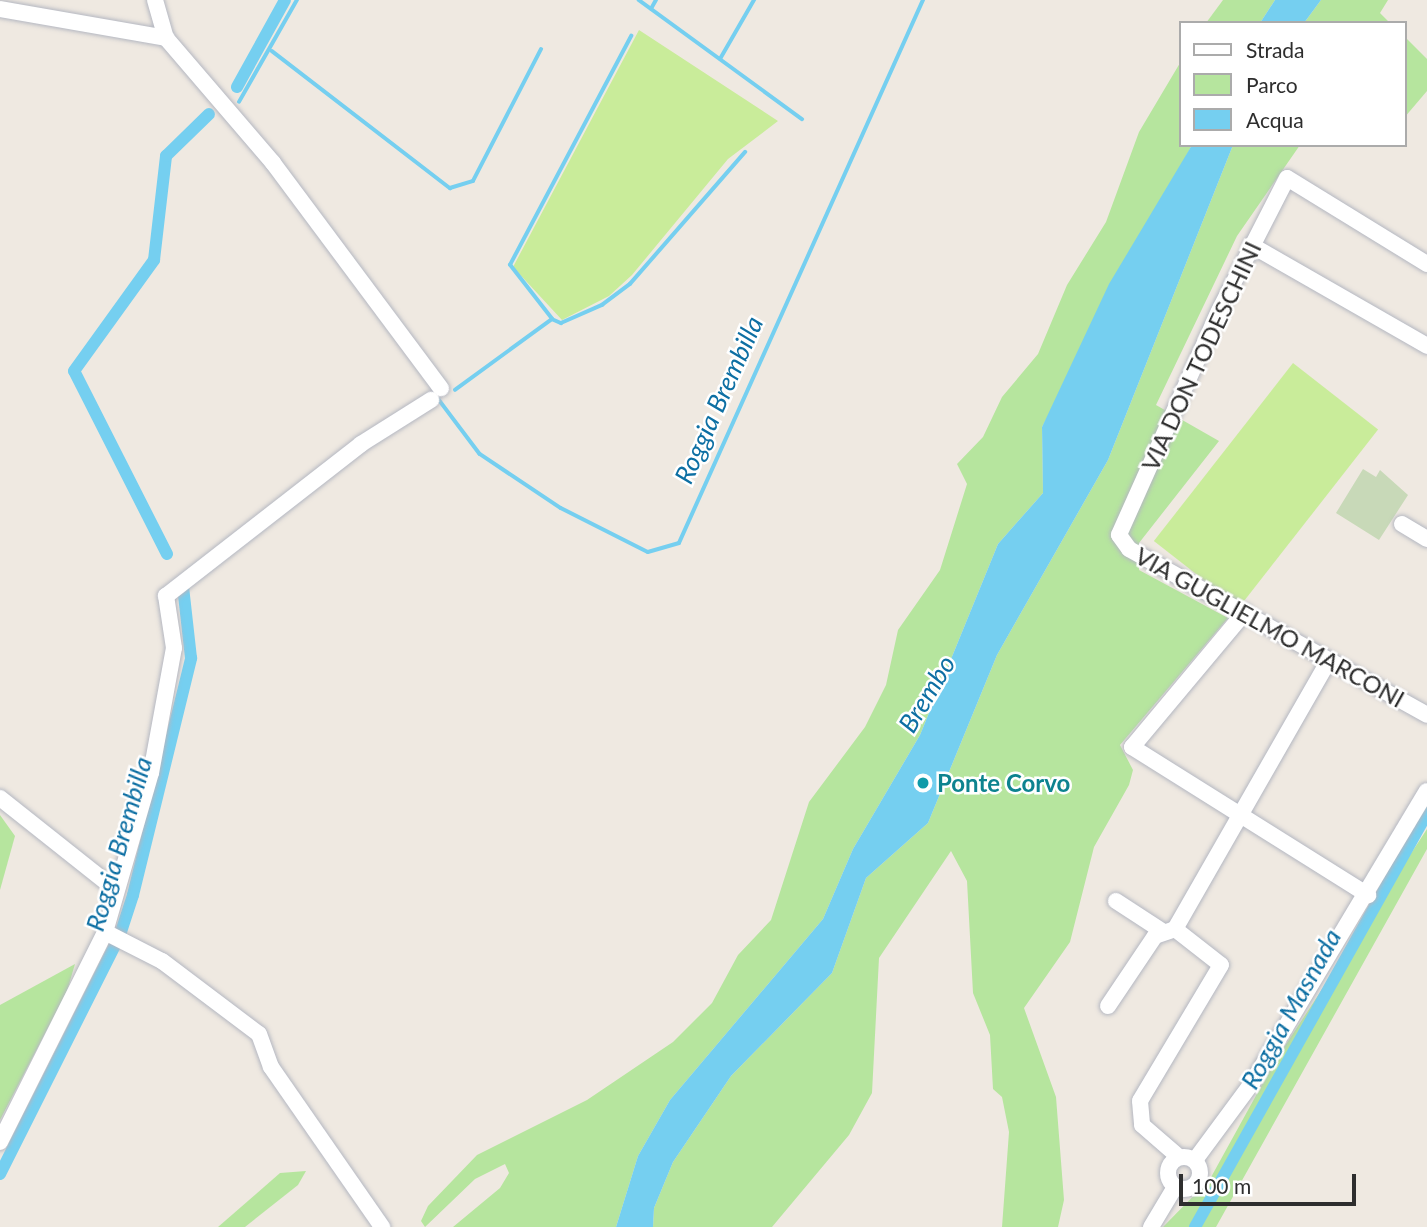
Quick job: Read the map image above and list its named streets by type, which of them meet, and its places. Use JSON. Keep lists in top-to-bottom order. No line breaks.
{"streets":{"street":["VIA DON TODESCHINI","VIA GUGLIELMO MARCONI"]},"crossings":[["VIA DON TODESCHINI","VIA GUGLIELMO MARCONI"]],"water":["Roggia Brembilla","Brembo","Roggia Masnada"],"places":["Ponte Corvo"],"legend":["Strada","Parco","Acqua"],"scale_bar":"100 m"}
